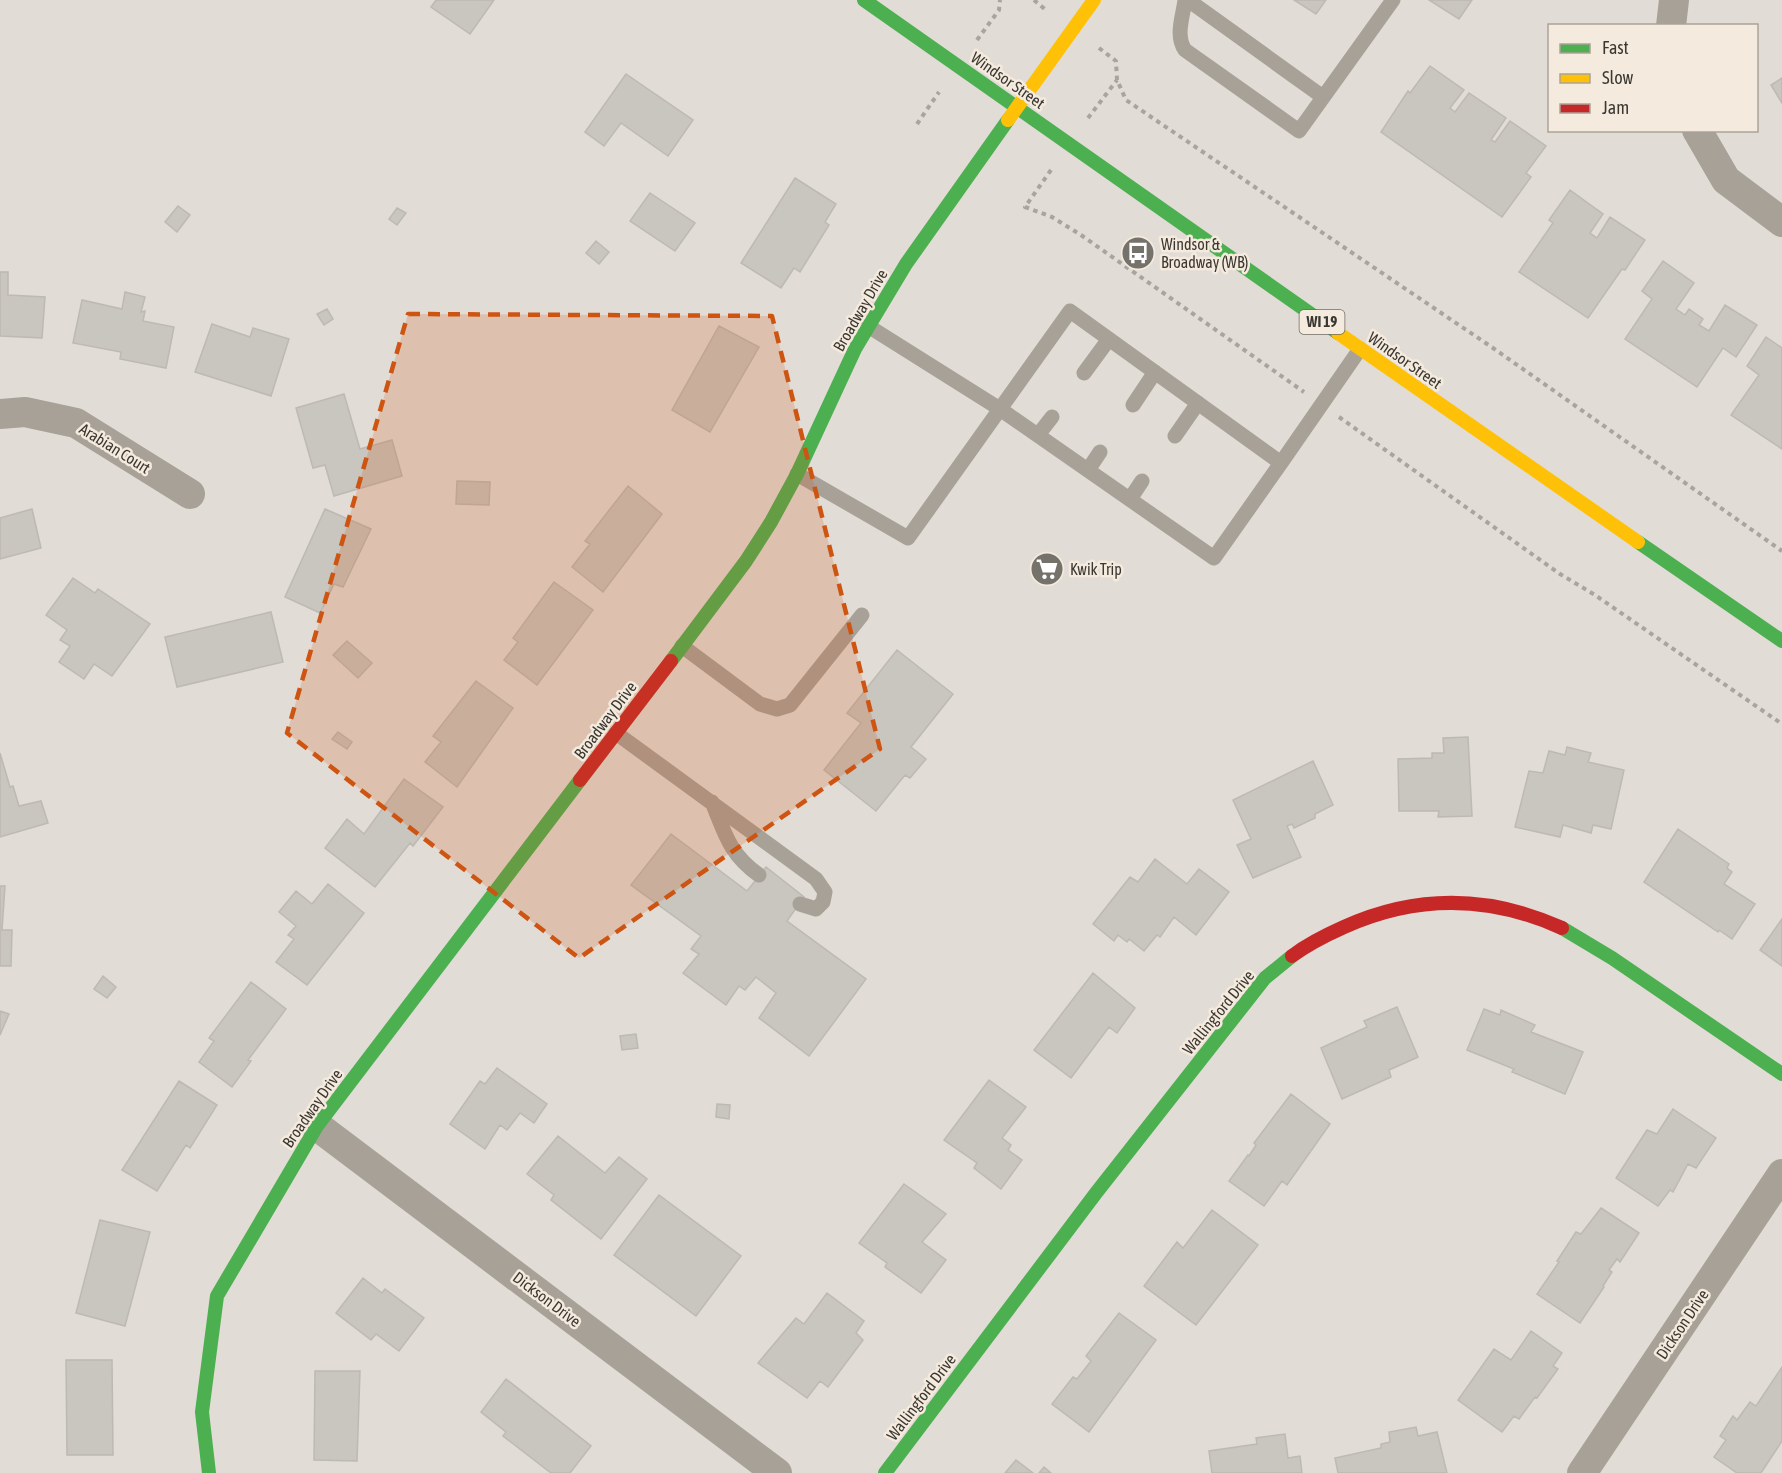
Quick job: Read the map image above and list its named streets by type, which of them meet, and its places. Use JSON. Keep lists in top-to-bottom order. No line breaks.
{"streets":{"street":["Windsor Street","Broadway Drive","WI 19","Arabian Court","Wallingford Drive","Dickson Drive"]},"crossings":[["Windsor Street","Broadway Drive"],["Broadway Drive","Dickson Drive"]],"places":{"bus stop":["Windsor & Broadway (WB)"],"supermarket":["Kwik Trip"]},"legend":["Fast","Slow","Jam"]}
